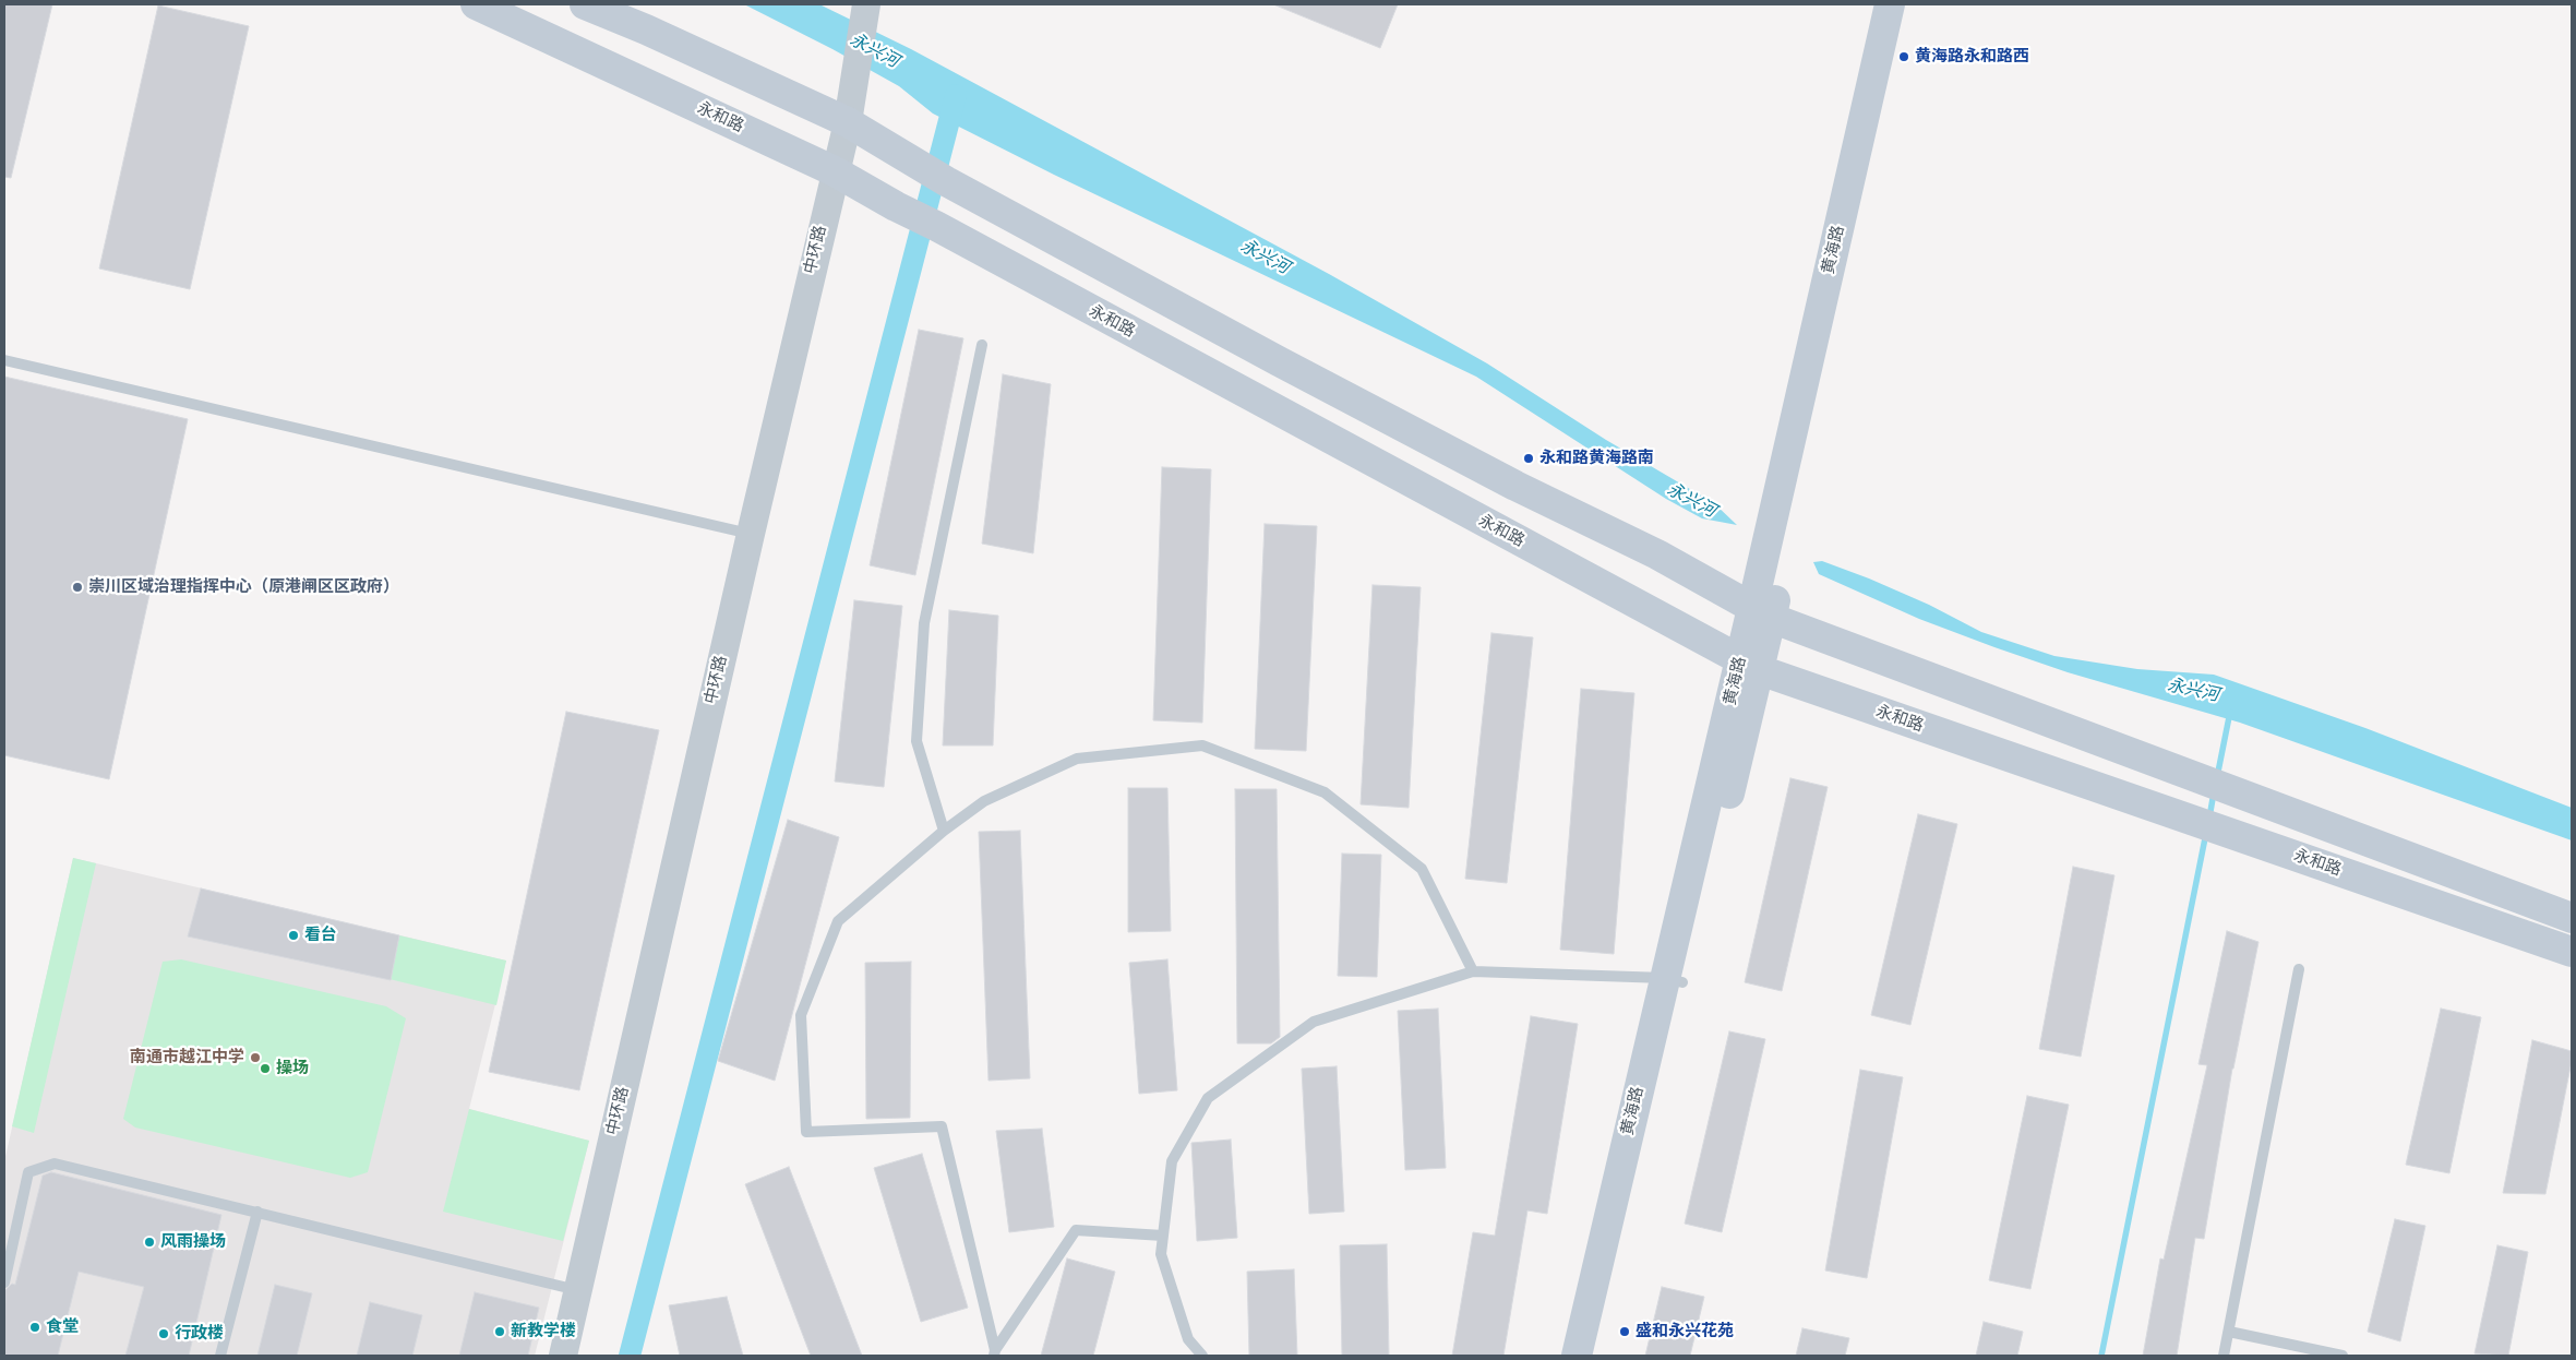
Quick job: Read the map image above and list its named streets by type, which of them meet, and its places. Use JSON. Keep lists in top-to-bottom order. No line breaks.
{"streets":{"main road":["永和路","黄海路"],"street":["中环路"]},"crossings":[["永和路","中环路"],["永和路","黄海路"]],"water":["永兴河"],"places":["黄海路永和路西","永和路黄海路南","崇川区域治理指挥中心（原港闸区区政府）","看台","南通市越江中学","操场","风雨操场","食堂","新教学楼","盛和永兴花苑","行政楼"]}
